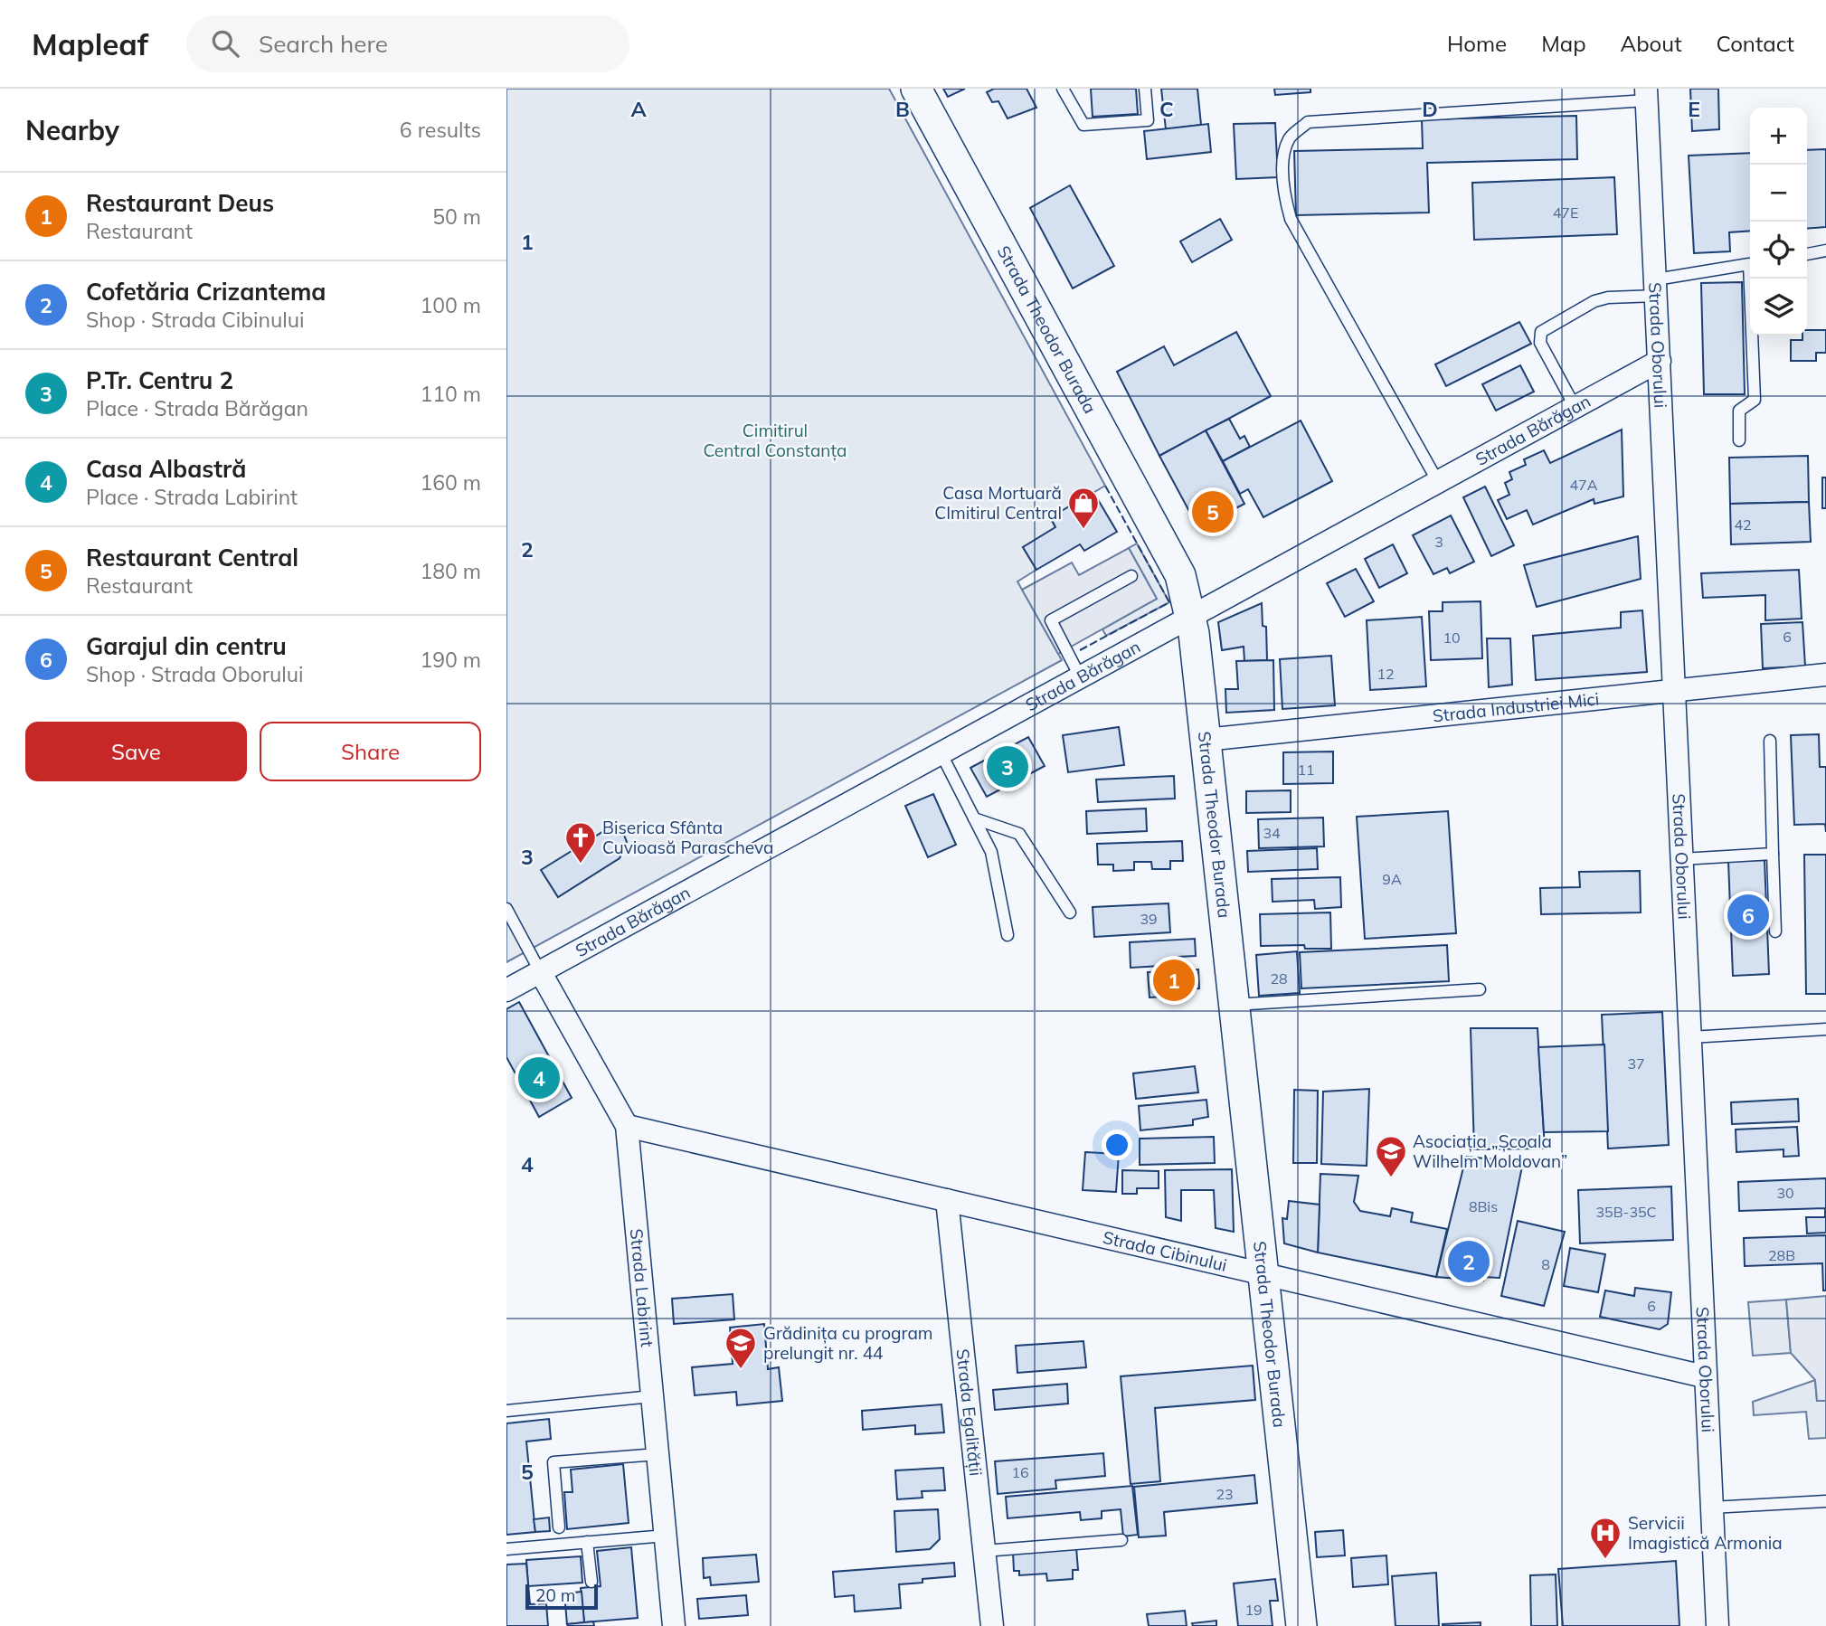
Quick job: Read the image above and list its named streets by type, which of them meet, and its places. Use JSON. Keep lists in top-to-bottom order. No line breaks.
{"streets":{"street":["Strada Theodor Burada","Strada Oborului","Strada Bărăgan","Strada Industriei Mici","Strada Cibinului","Strada Labirint","Strada Egalității"]},"crossings":[["Strada Theodor Burada","Strada Bărăgan"],["Strada Theodor Burada","Strada Industriei Mici"],["Strada Theodor Burada","Strada Cibinului"],["Strada Oborului","Strada Bărăgan"],["Strada Oborului","Strada Industriei Mici"],["Strada Oborului","Strada Cibinului"],["Strada Bărăgan","Strada Labirint"],["Strada Cibinului","Strada Labirint"],["Strada Cibinului","Strada Egalității"]],"parks":["Cimitirul Central Constanța"],"places":{"shop":["Casa Mortuară CImitirul Central"],"church":["Biserica Sfânta Cuvioasă Parascheva"],"school or university":["Asociația „Școala Wilhelm Moldovan”","Grădinița cu program prelungit nr. 44"],"hospital":["Servicii Imagistică Armonia"]},"house_numbers":["47E","47A","42","3","6","10","12","11","34","9A","39","28","37","30","8Bis","35B-35C","28B","8","6","16","23","19"],"scale_bar":"20 m","page":{"header":"Mapleaf","search":"Search here","nav":["Home","Map","About","Contact"],"heading":["Nearby","6 results"],"map_buttons":["+","−"],"list":[{"mark":"1","name":"Restaurant Deus","note":"Restaurant","value":"50 m"},{"mark":"2","name":"Cofetăria Crizantema","note":"Shop · Strada Cibinului","value":"100 m"},{"mark":"3","name":"P.Tr. Centru 2","note":"Place · Strada Bărăgan","value":"110 m"},{"mark":"4","name":"Casa Albastră","note":"Place · Strada Labirint","value":"160 m"},{"mark":"5","name":"Restaurant Central","note":"Restaurant","value":"180 m"},{"mark":"6","name":"Garajul din centru","note":"Shop · Strada Oborului","value":"190 m"}],"pins":["5","3","6","1","4","2"],"buttons":["Save","Share"],"scale":"20 m"},"grid":{"columns":["A","B","C","D","E"],"rows":["1","2","3","4","5"]}}
